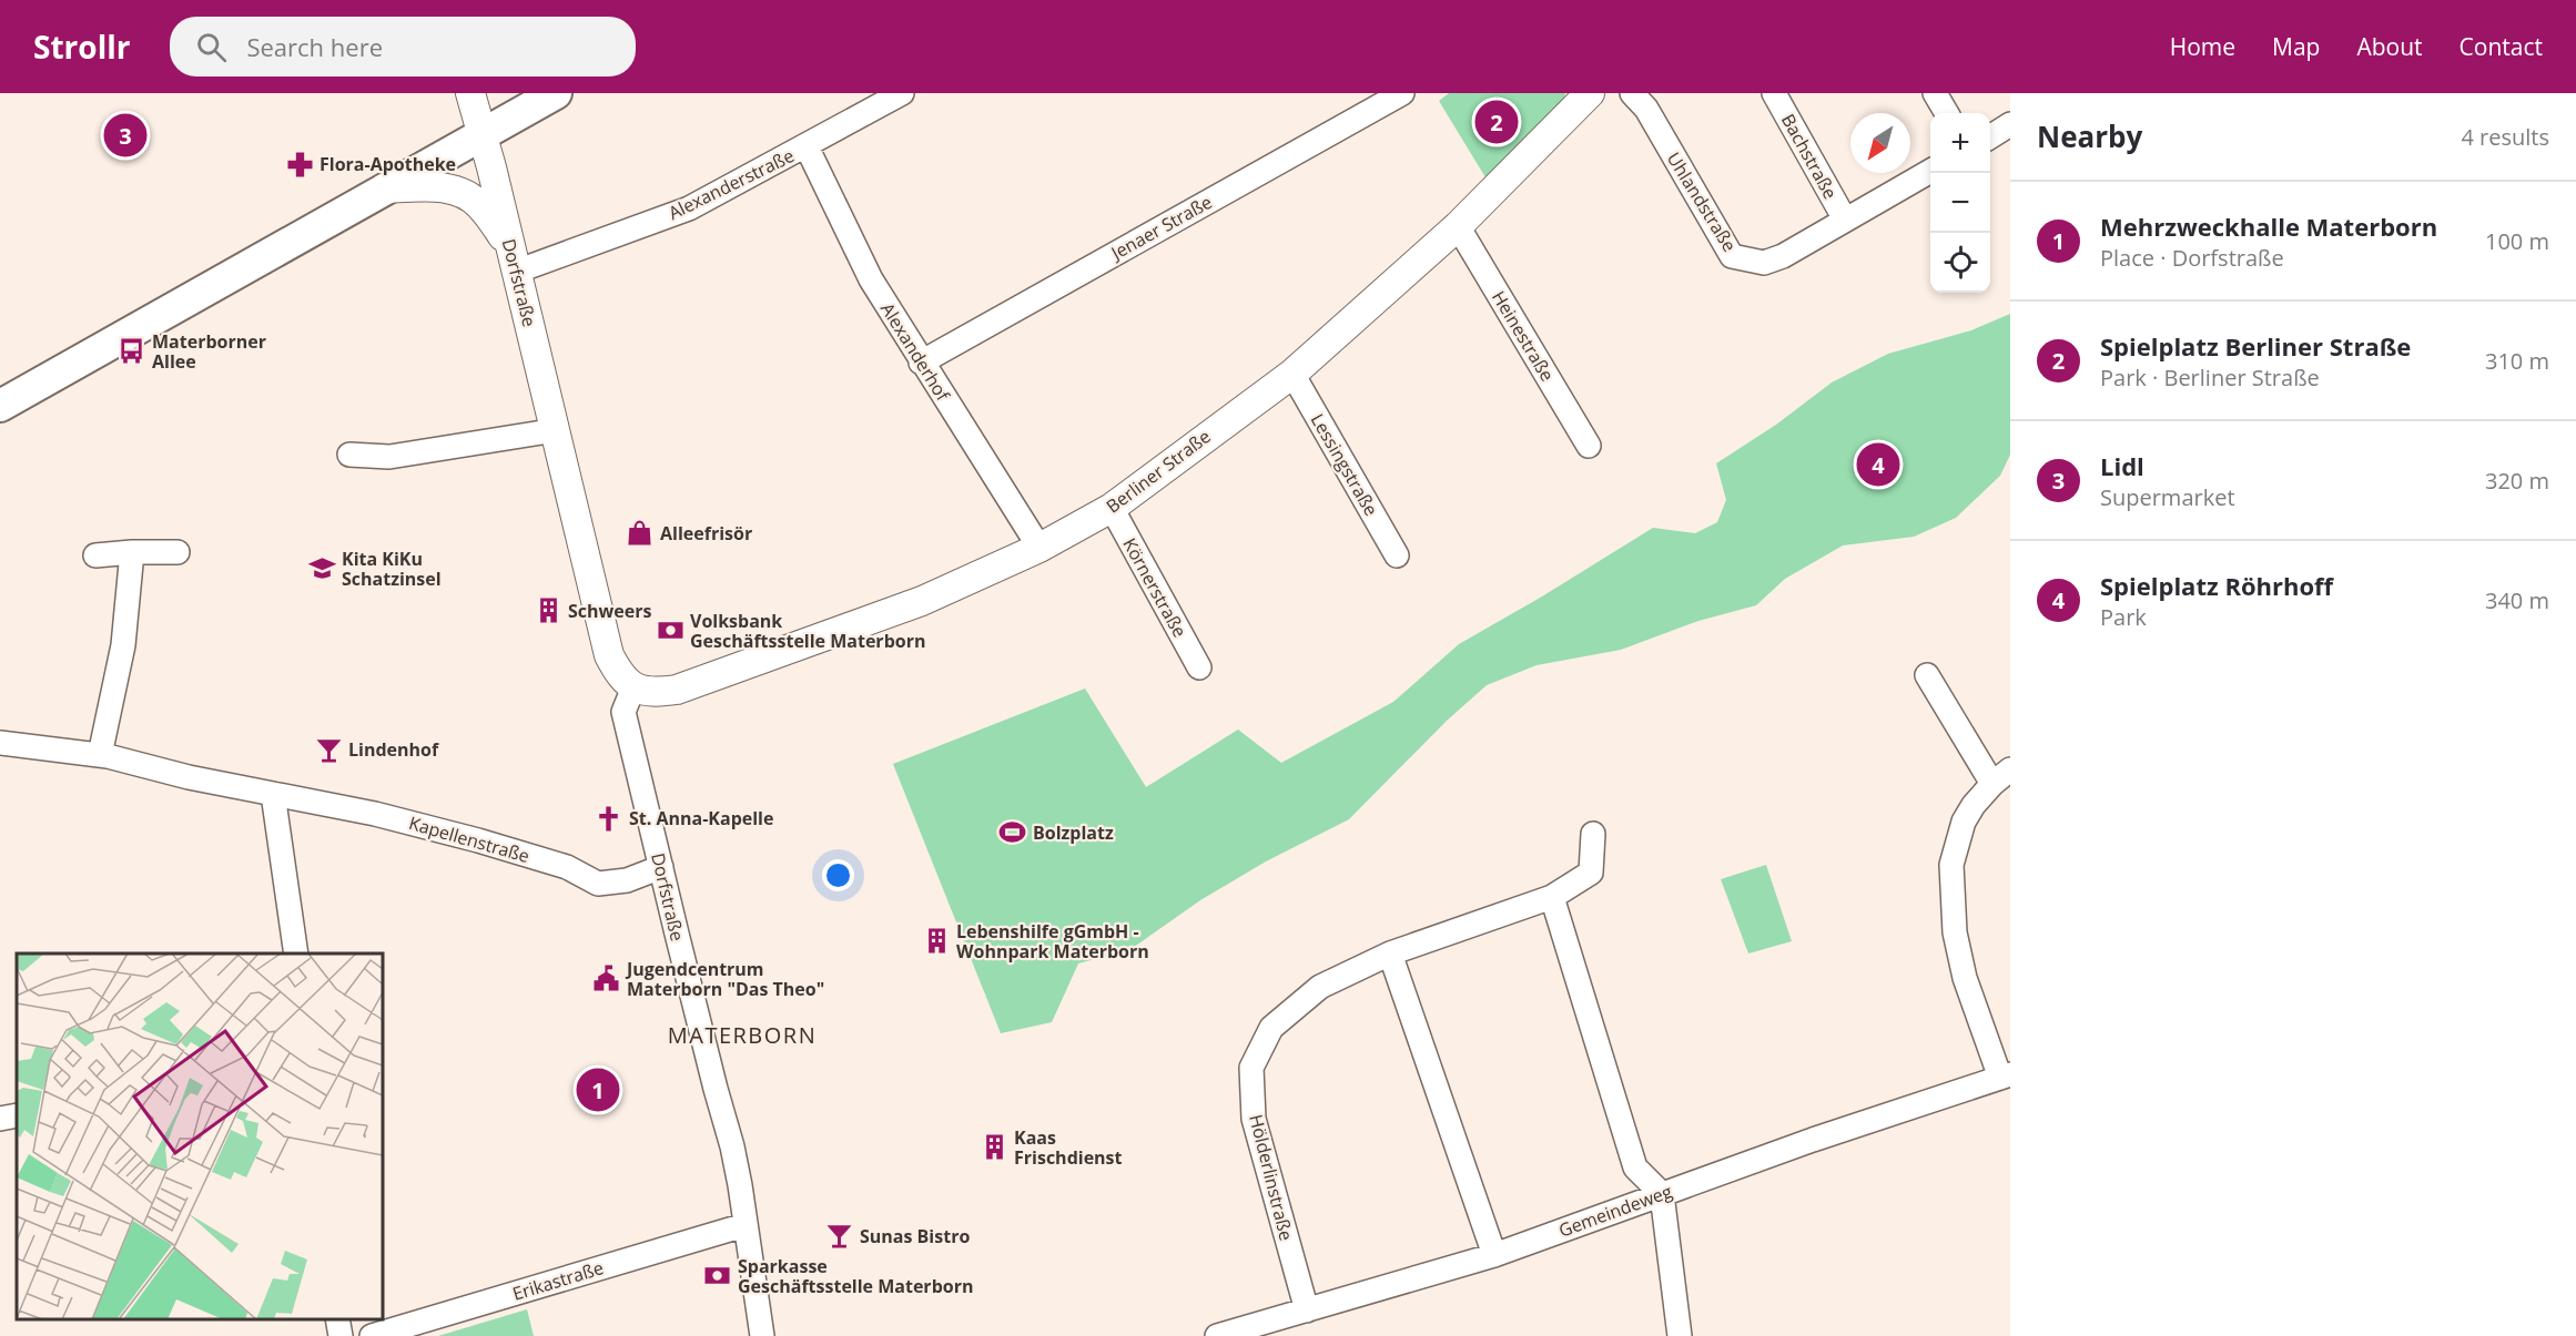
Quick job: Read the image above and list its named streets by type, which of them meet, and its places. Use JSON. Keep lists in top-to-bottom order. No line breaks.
{"streets":{"street":["Bachstraße","Alexanderstraße","Uhlandstraße","Jenaer Straße","Dorfstraße","Heinestraße","Alexanderhof","Lessingstraße","Berliner Straße","Körnerstraße","Kapellenstraße","Hölderlinstraße","Gemeindeweg","Erikastraße"]},"crossings":[["Bachstraße","Uhlandstraße"],["Alexanderstraße","Dorfstraße"],["Alexanderstraße","Alexanderhof"],["Jenaer Straße","Alexanderhof"],["Dorfstraße","Berliner Straße"],["Dorfstraße","Kapellenstraße"],["Dorfstraße","Erikastraße"],["Heinestraße","Berliner Straße"],["Alexanderhof","Berliner Straße"],["Lessingstraße","Berliner Straße"],["Berliner Straße","Körnerstraße"],["Hölderlinstraße","Gemeindeweg"]],"districts":["MATERBORN"],"places":{"pharmacy":["Flora-Apotheke"],"bus stop":["Materborner Allee"],"shop":["Alleefrisör"],"school or university":["Kita KiKu Schatzinsel"],"building":["Schweers","Lebenshilfe gGmbH - Wohnpark Materborn","Kaas Frischdienst"],"bank":["Volksbank Geschäftsstelle Materborn","Sparkasse Geschäftsstelle Materborn"],"bar":["Lindenhof","Sunas Bistro"],"church":["St. Anna-Kapelle"],"sports":["Bolzplatz"],"public building":["Jugendcentrum Materborn \"Das Theo\""]},"north":"bottom left","page":{"header":"Strollr","search":"Search here","nav":["Home","Map","About","Contact"],"heading":["Nearby","4 results"],"pins":["2","3","4","1"],"map_buttons":["+","−"],"list":[{"mark":"1","name":"Mehrzweckhalle Materborn","note":"Place · Dorfstraße","value":"100 m"},{"mark":"2","name":"Spielplatz Berliner Straße","note":"Park · Berliner Straße","value":"310 m"},{"mark":"3","name":"Lidl","note":"Supermarket","value":"320 m"},{"mark":"4","name":"Spielplatz Röhrhoff","note":"Park","value":"340 m"}]}}
